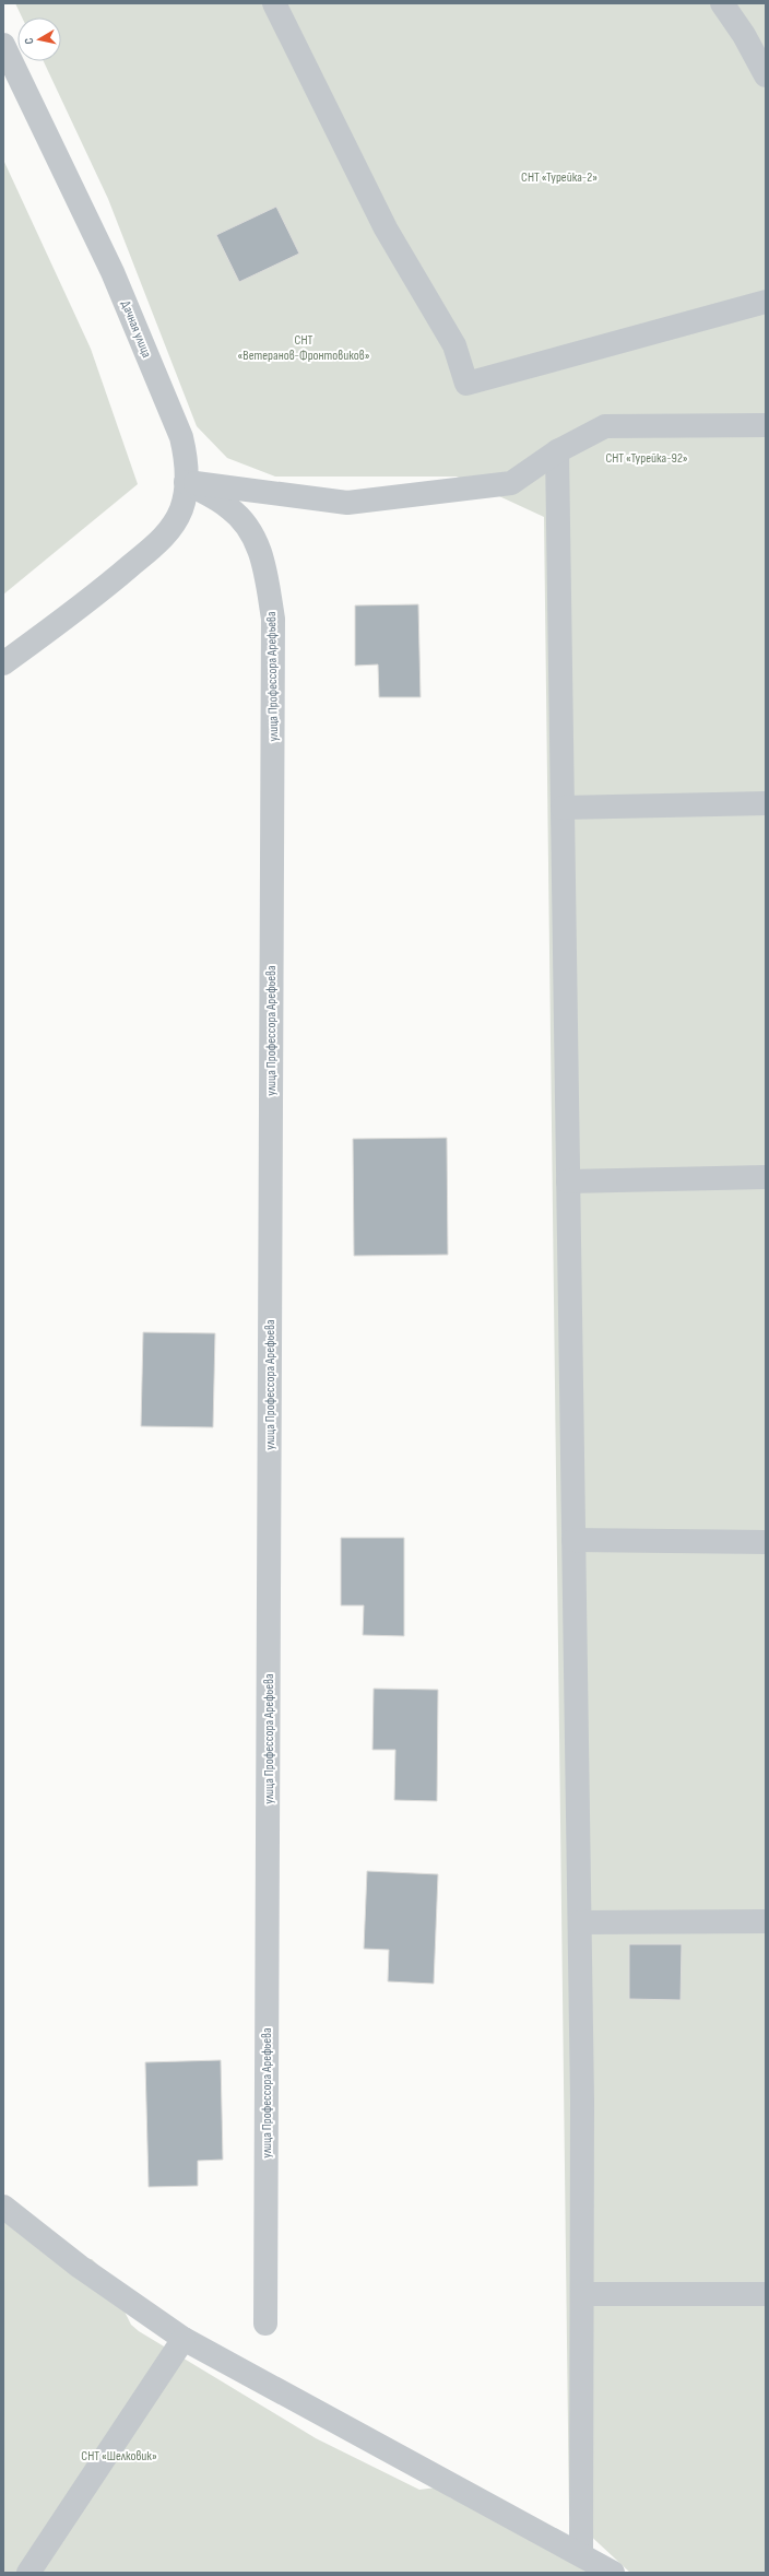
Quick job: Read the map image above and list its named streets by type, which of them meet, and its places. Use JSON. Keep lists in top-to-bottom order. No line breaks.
{"streets":{"street":["Дачная улица","улица Профессора Арефьева"]},"crossings":[["Дачная улица","улица Профессора Арефьева"]],"parks":["СНТ «Турейка-2»","СНТ «Ветеранов-Фронтовиков»","СНТ «Турейка-92»","СНТ «Шелковик»"],"north":"left"}
